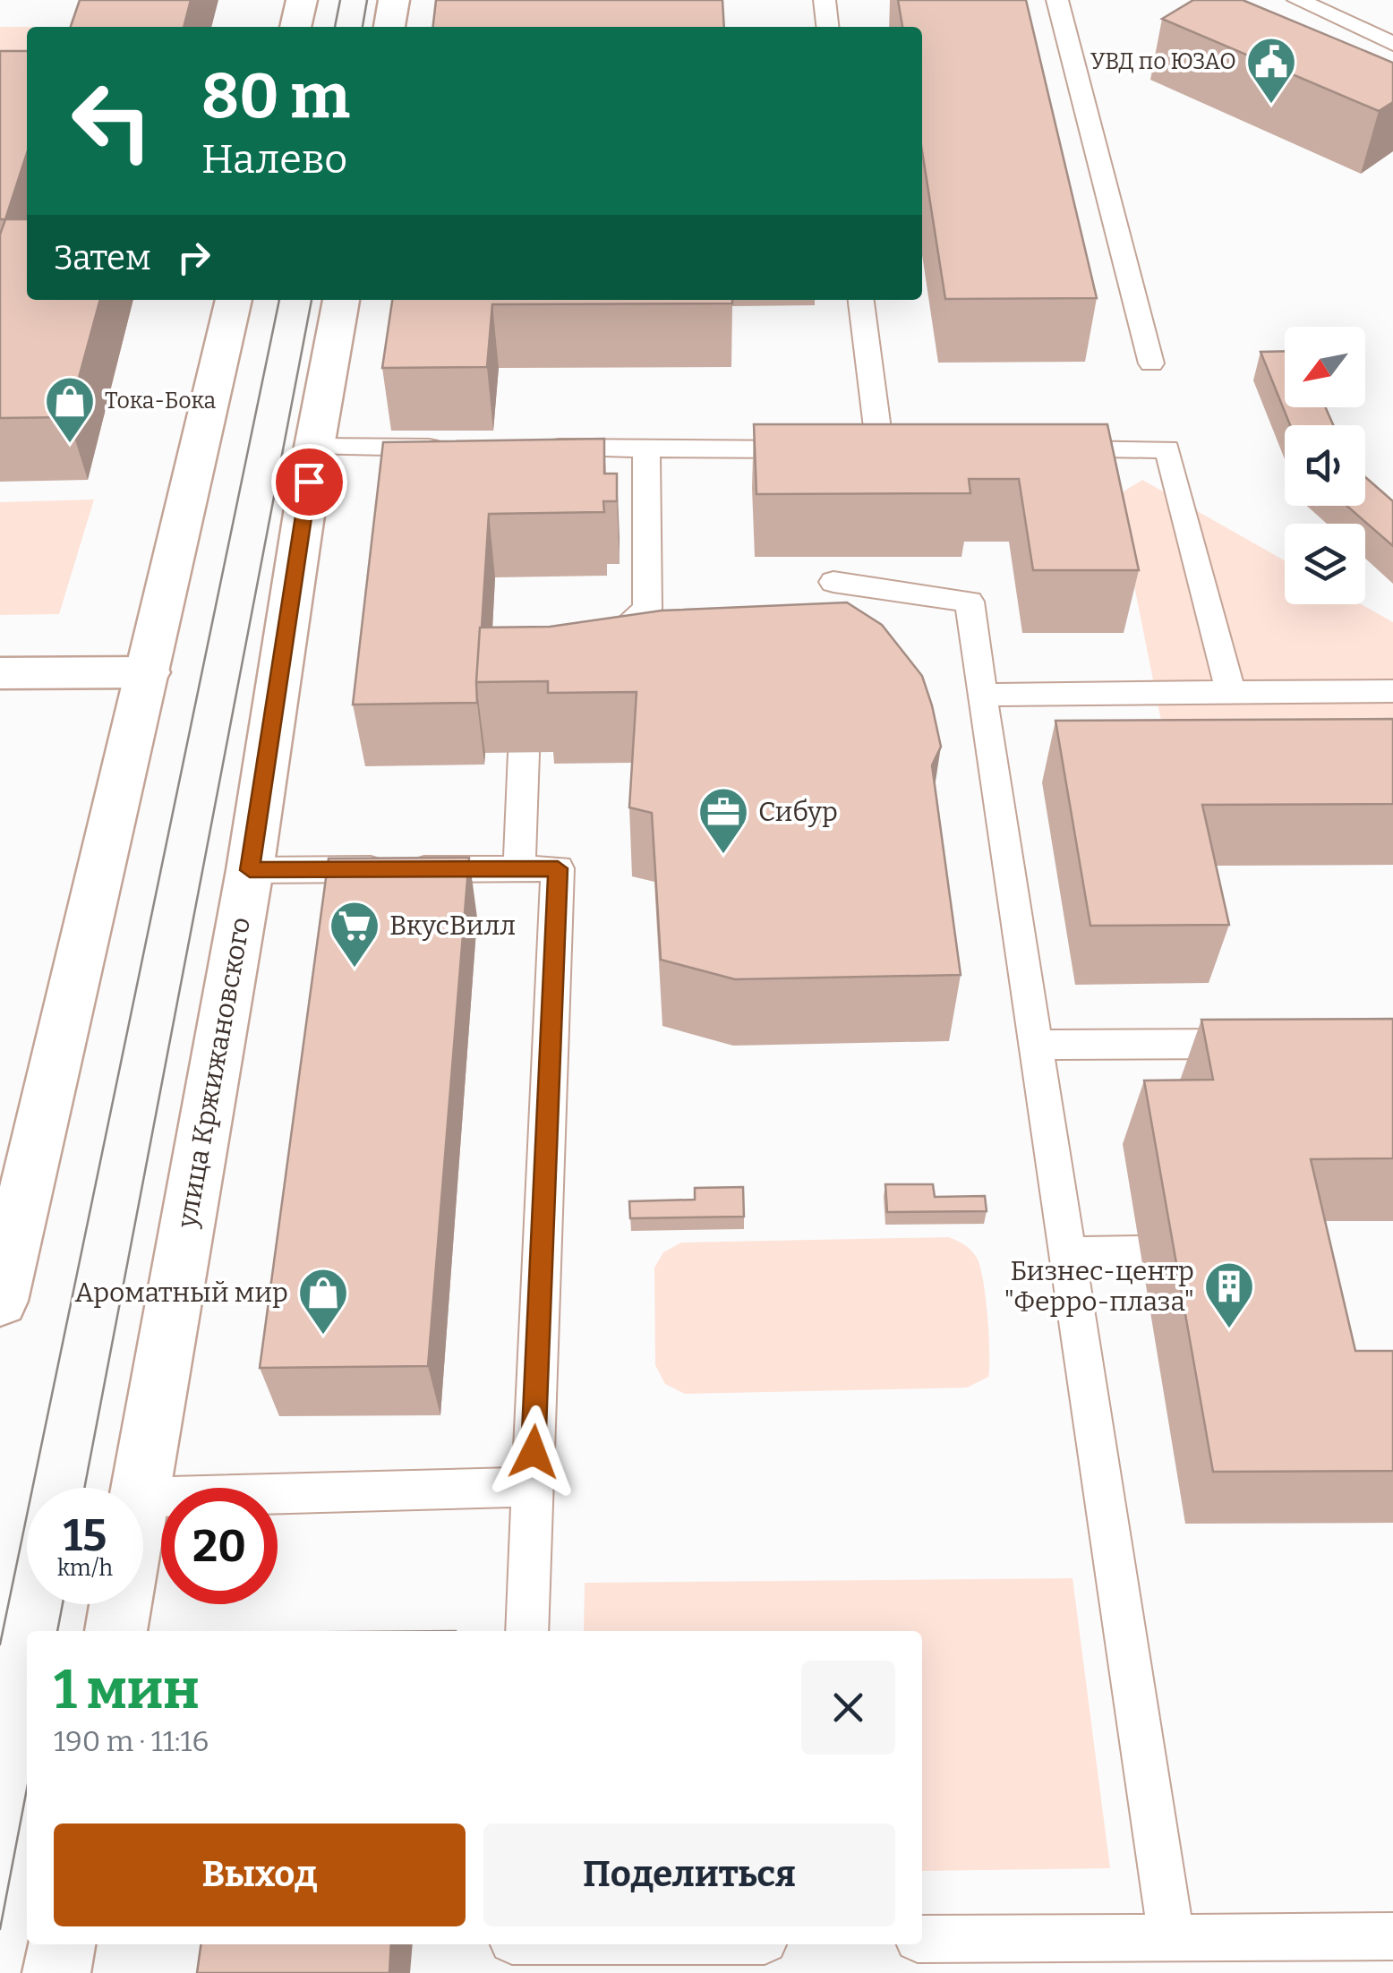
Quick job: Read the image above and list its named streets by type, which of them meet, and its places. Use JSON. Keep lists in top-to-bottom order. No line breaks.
{"streets":{"street":["улица Кржижановского"]},"places":{"public building":["УВД по ЮЗАО"],"shop":["Тока-Бока","Ароматный мир"],"office":["Сибур"],"supermarket":["ВкусВилл"],"building":["Бизнес-центр \"Ферро-плаза\""]},"north":"bottom left","page":{"turn":["80 m","Налево"],"then":"Затем","speed":"15 km/h","limit":"20","heading":["1 мин","190 m · 11:16"],"buttons":["Выход","Поделиться"]}}
